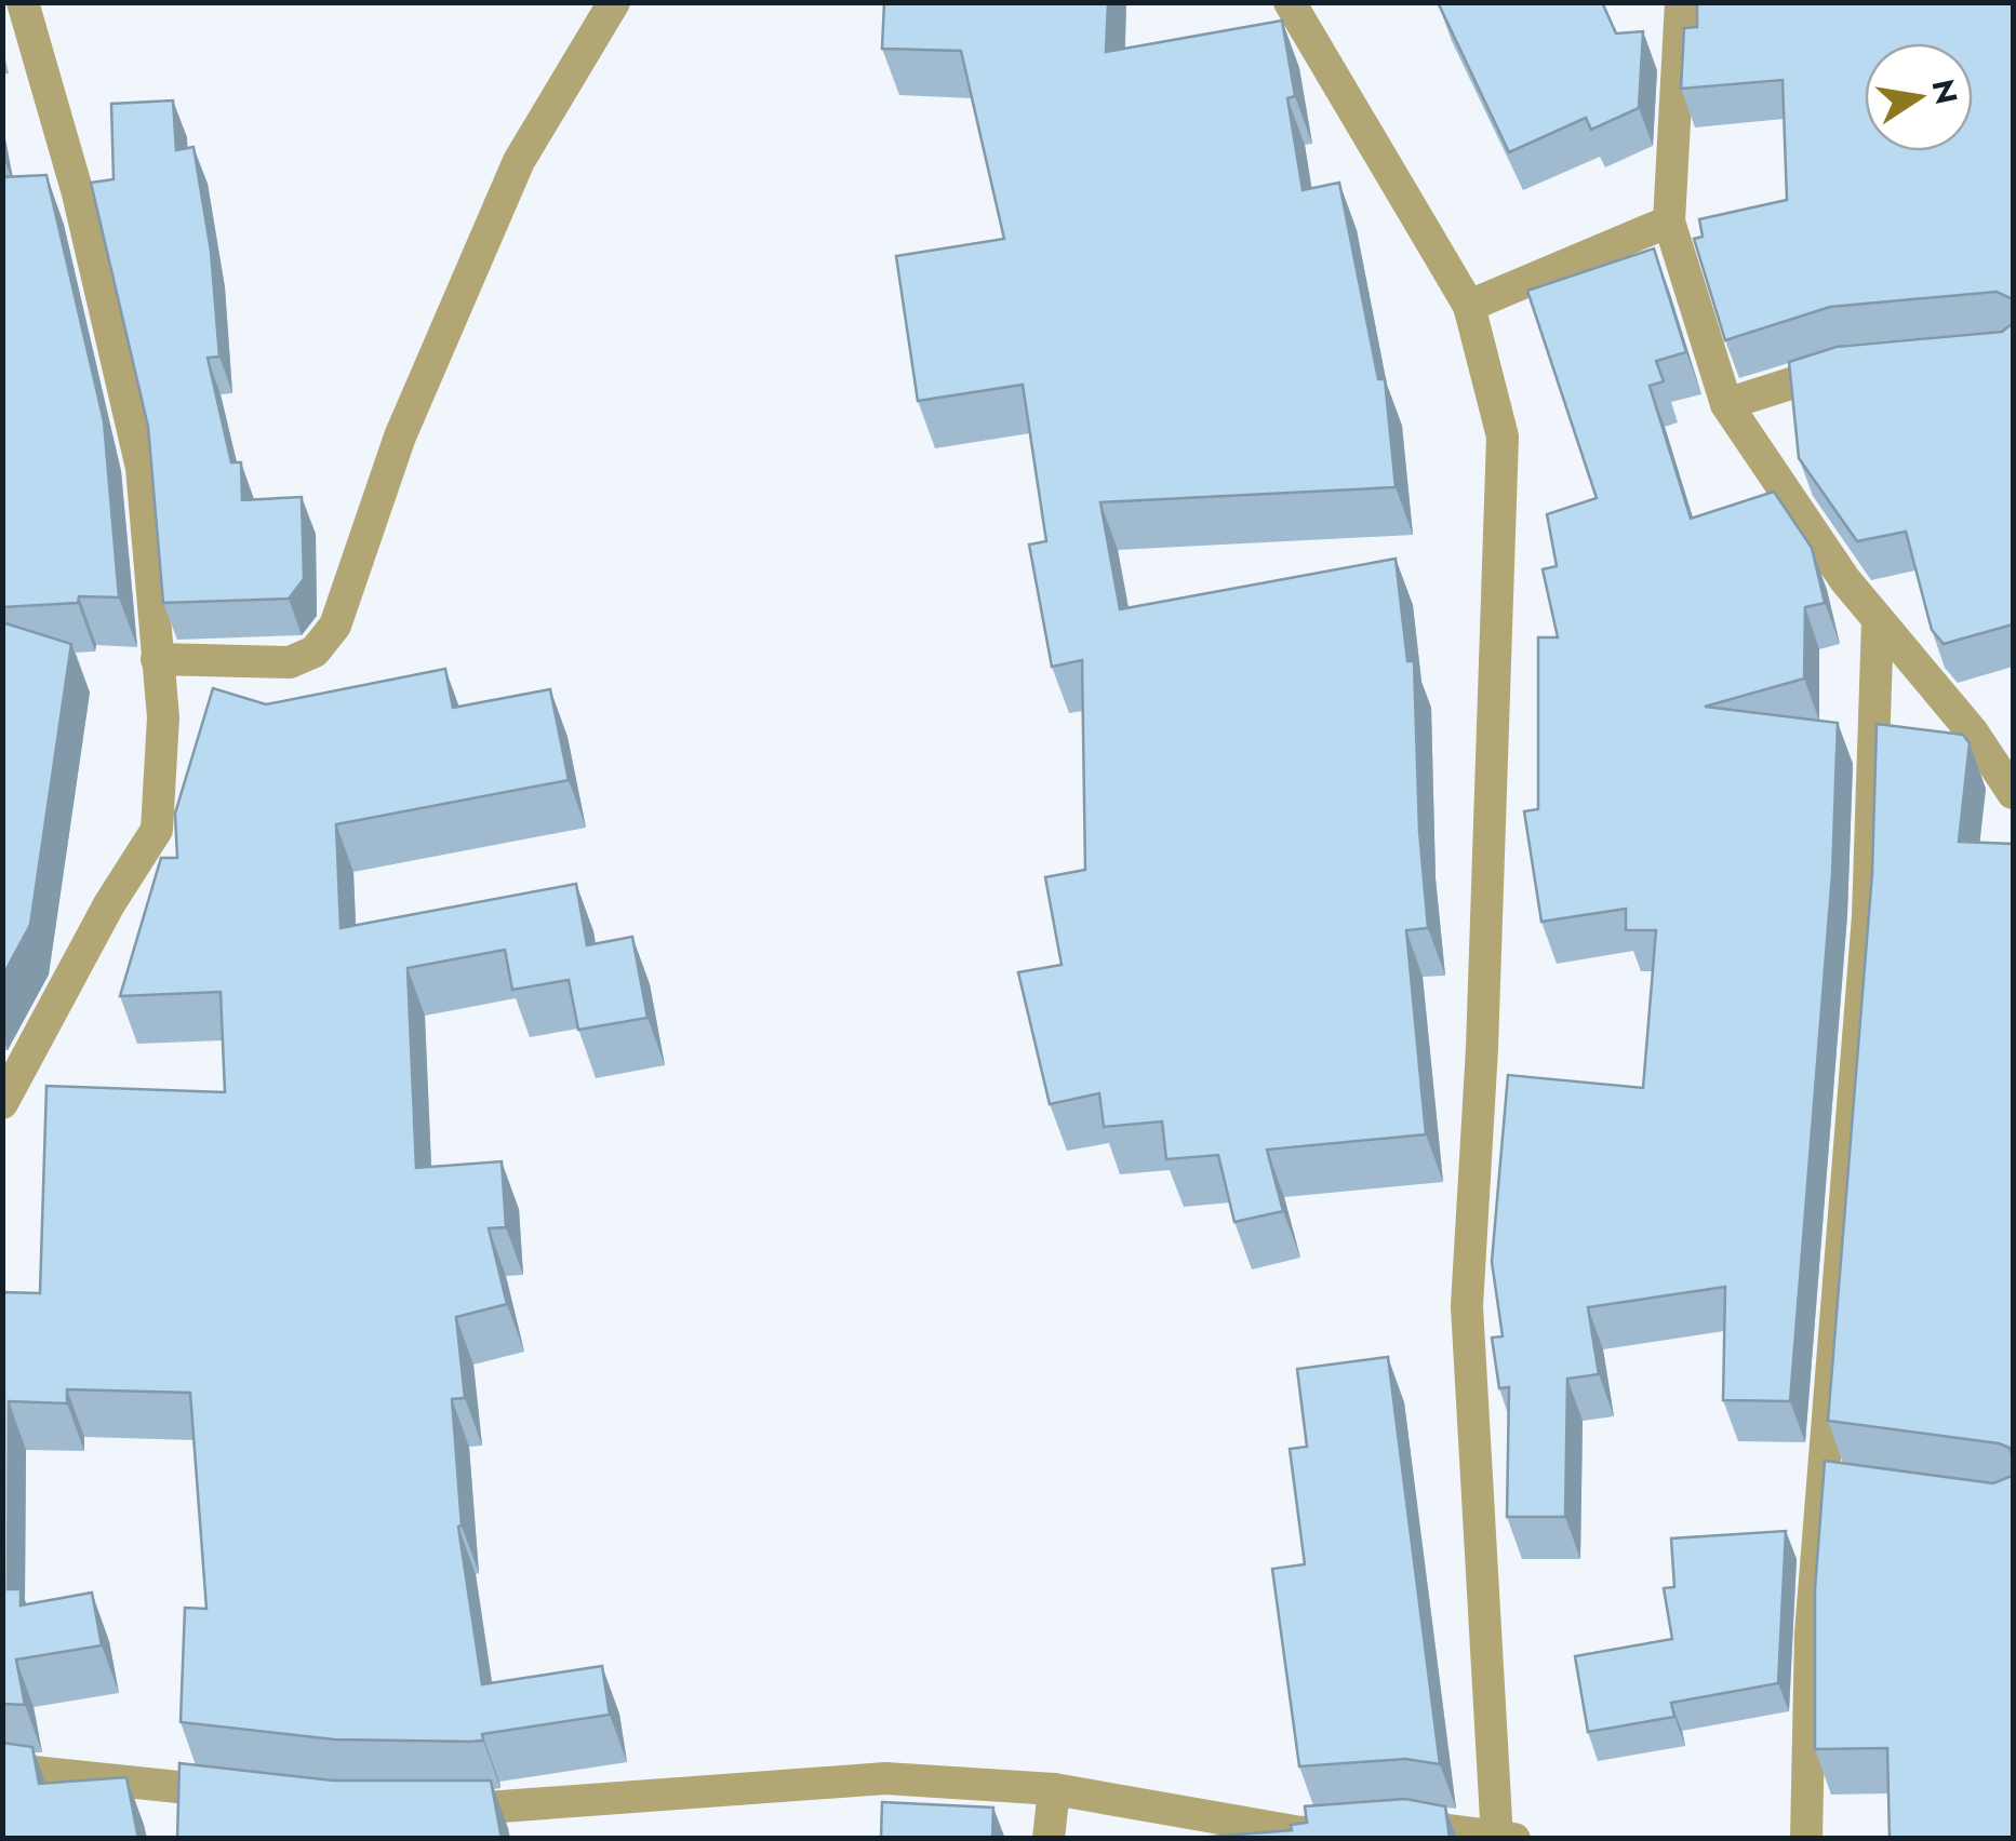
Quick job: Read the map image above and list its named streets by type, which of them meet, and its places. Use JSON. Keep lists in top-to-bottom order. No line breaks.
{"north":"right"}
